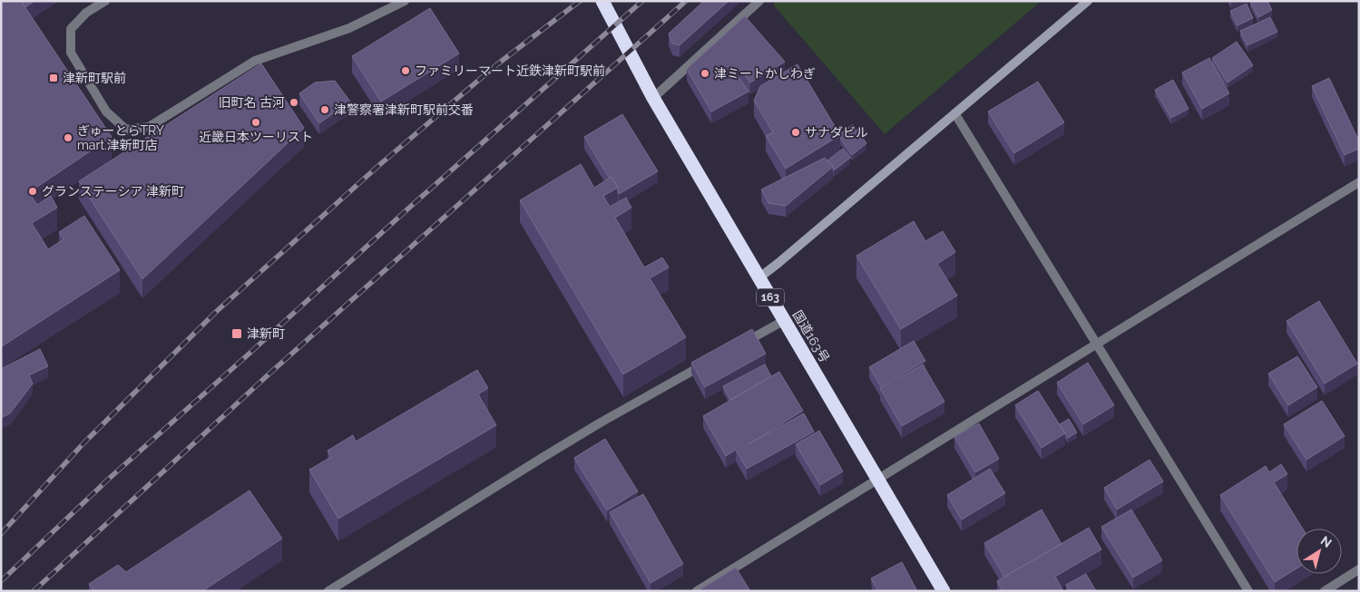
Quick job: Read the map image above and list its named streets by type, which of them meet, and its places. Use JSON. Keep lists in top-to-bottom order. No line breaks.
{"streets":{"highway":["163","国道163号"]},"places":{"other":["ファミリーマート近鉄津新町駅前","津ミートかしわぎ","旧町名 古河","津警察署津新町駅前交番","近畿日本ツーリスト","サナダビル","ぎゅーとらTRY mart.津新町店","グランステーシア 津新町"],"transit":["津新町駅前","津新町"]},"north":"top right"}
